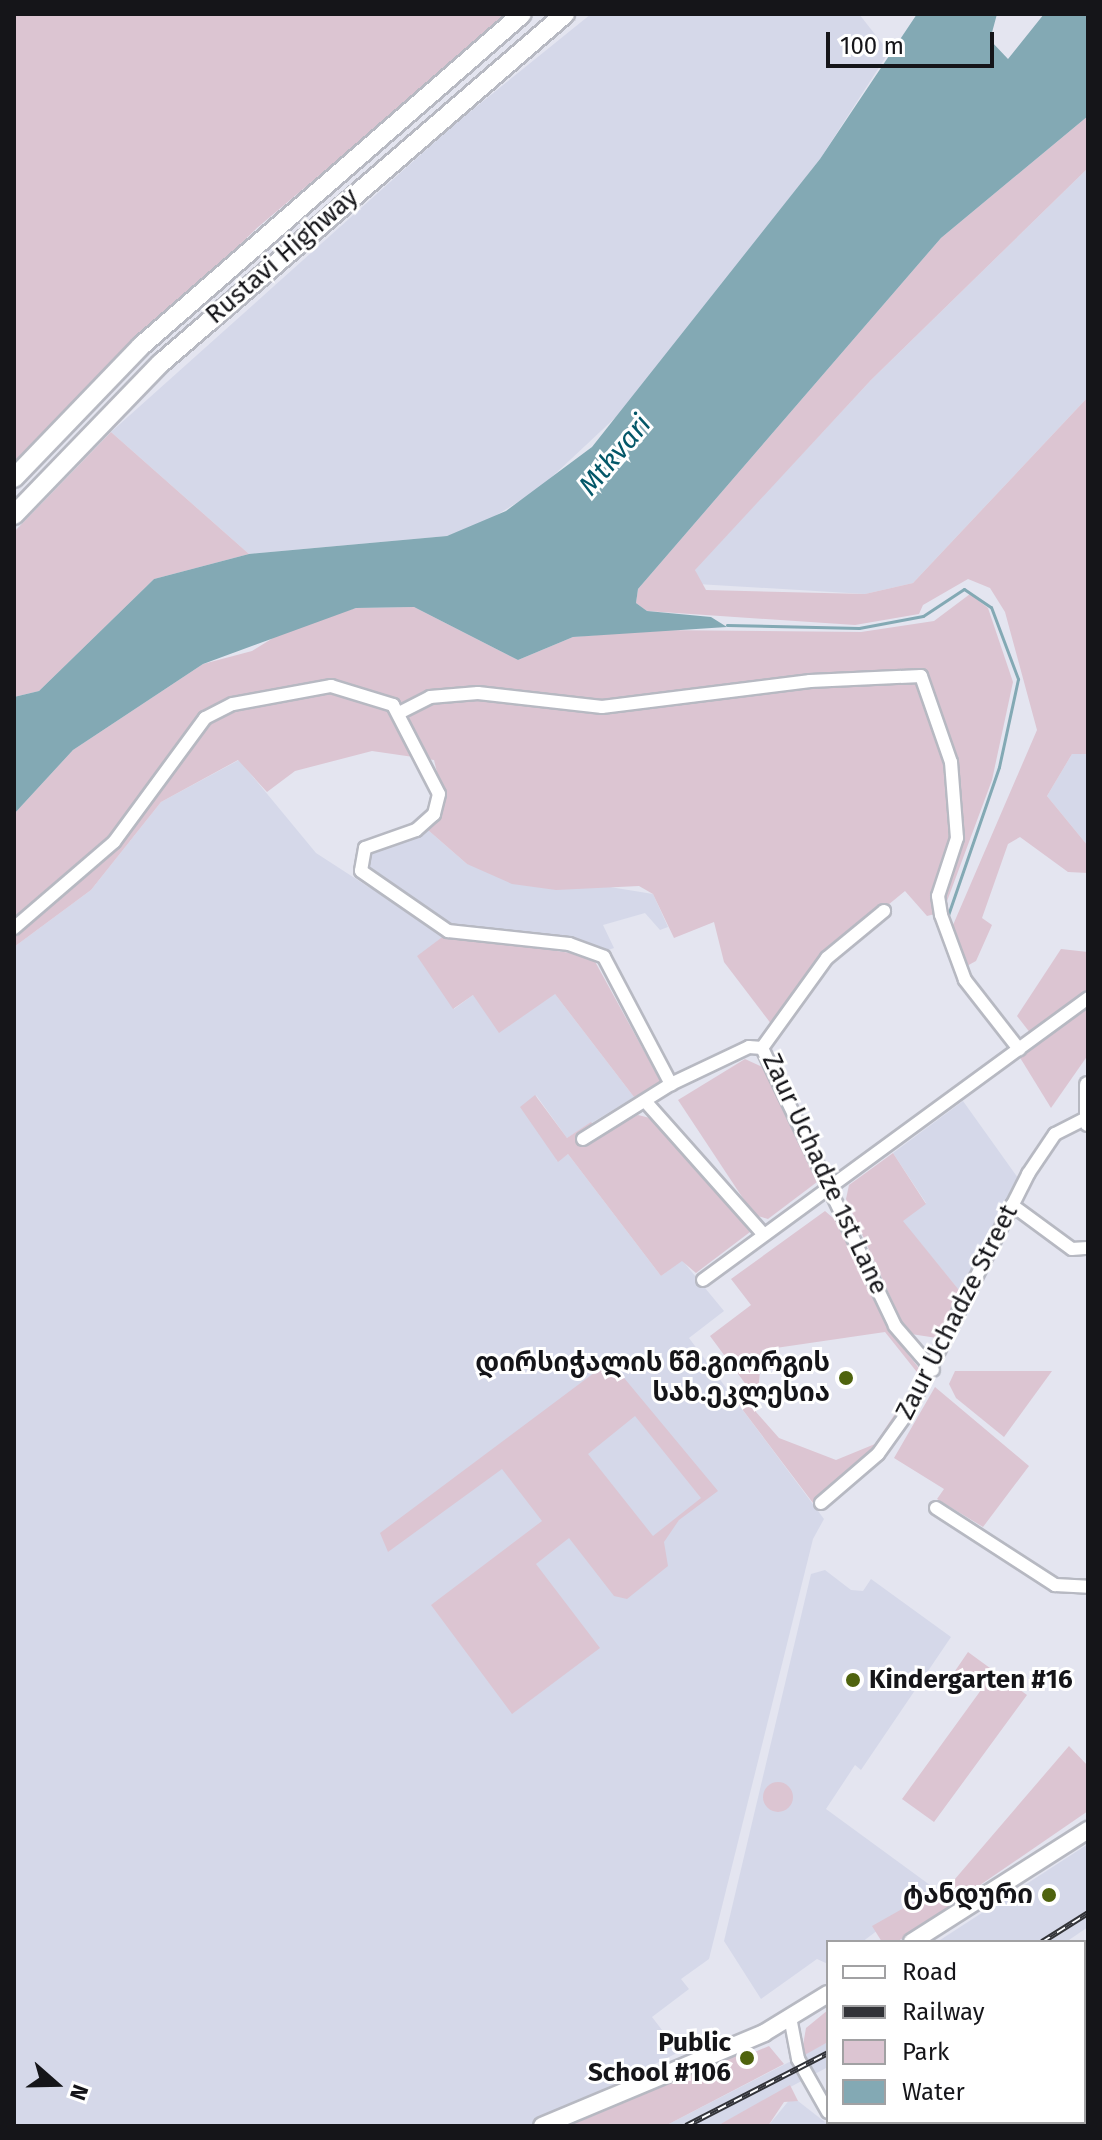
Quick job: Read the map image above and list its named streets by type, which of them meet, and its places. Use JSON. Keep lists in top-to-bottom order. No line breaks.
{"streets":{"highway":["Rustavi Highway"],"street":["Zaur Uchadze 1st Lane","Zaur Uchadze Street"]},"crossings":[["Zaur Uchadze 1st Lane","Zaur Uchadze Street"]],"water":["Mtkvari"],"places":["დირსიჭალის წმ.გიორგის სახ.ეკლესია","Kindergarten #16","ტანდური","Public School #106"],"legend":["Road","Railway","Park","Water"],"scale_bar":"100 m","north":"right"}
